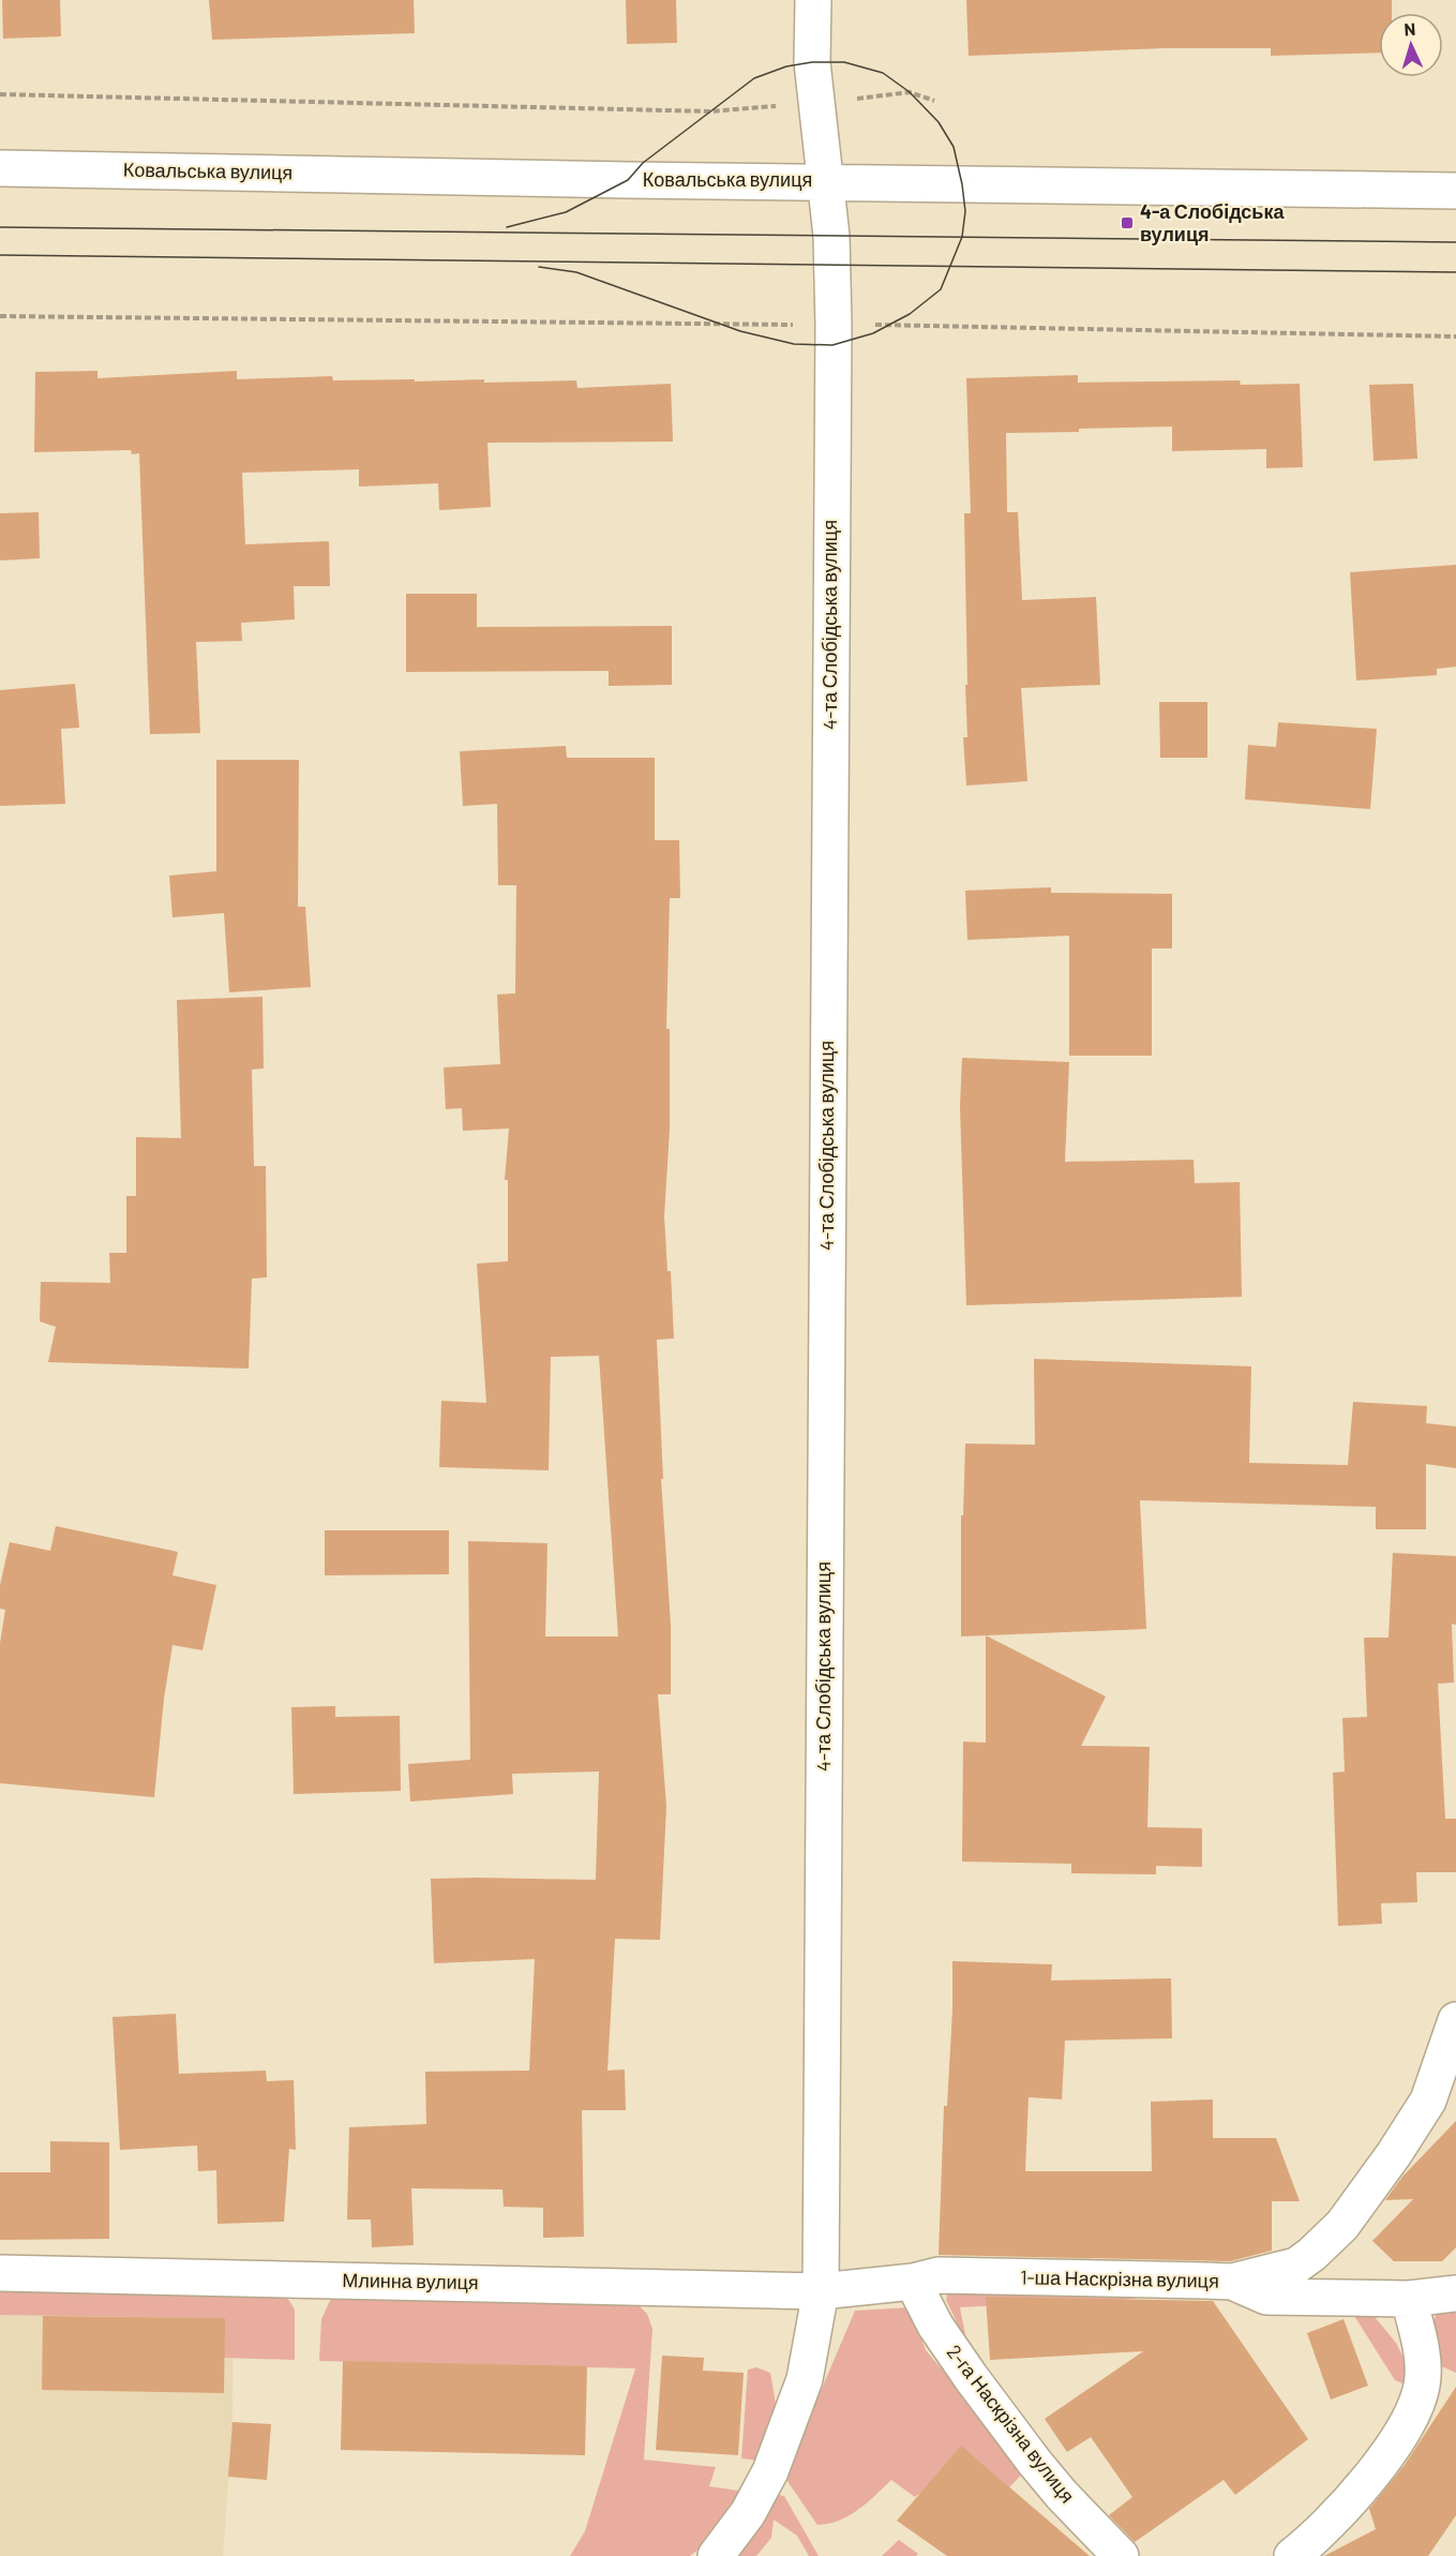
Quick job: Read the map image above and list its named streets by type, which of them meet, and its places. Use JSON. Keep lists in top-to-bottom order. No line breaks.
{"streets":{"street":["Ковальська вулиця","4-та Слобідська вулиця","1-ша Наскрізна вулиця","Млинна вулиця","2-га Наскрізна вулиця"]},"crossings":[["Ковальська вулиця","4-та Слобідська вулиця"],["4-та Слобідська вулиця","1-ша Наскрізна вулиця"],["4-та Слобідська вулиця","Млинна вулиця"],["1-ша Наскрізна вулиця","Млинна вулиця"],["1-ша Наскрізна вулиця","2-га Наскрізна вулиця"]],"places":{"transit":["4-а Слобідська вулиця"]},"north":"top"}
